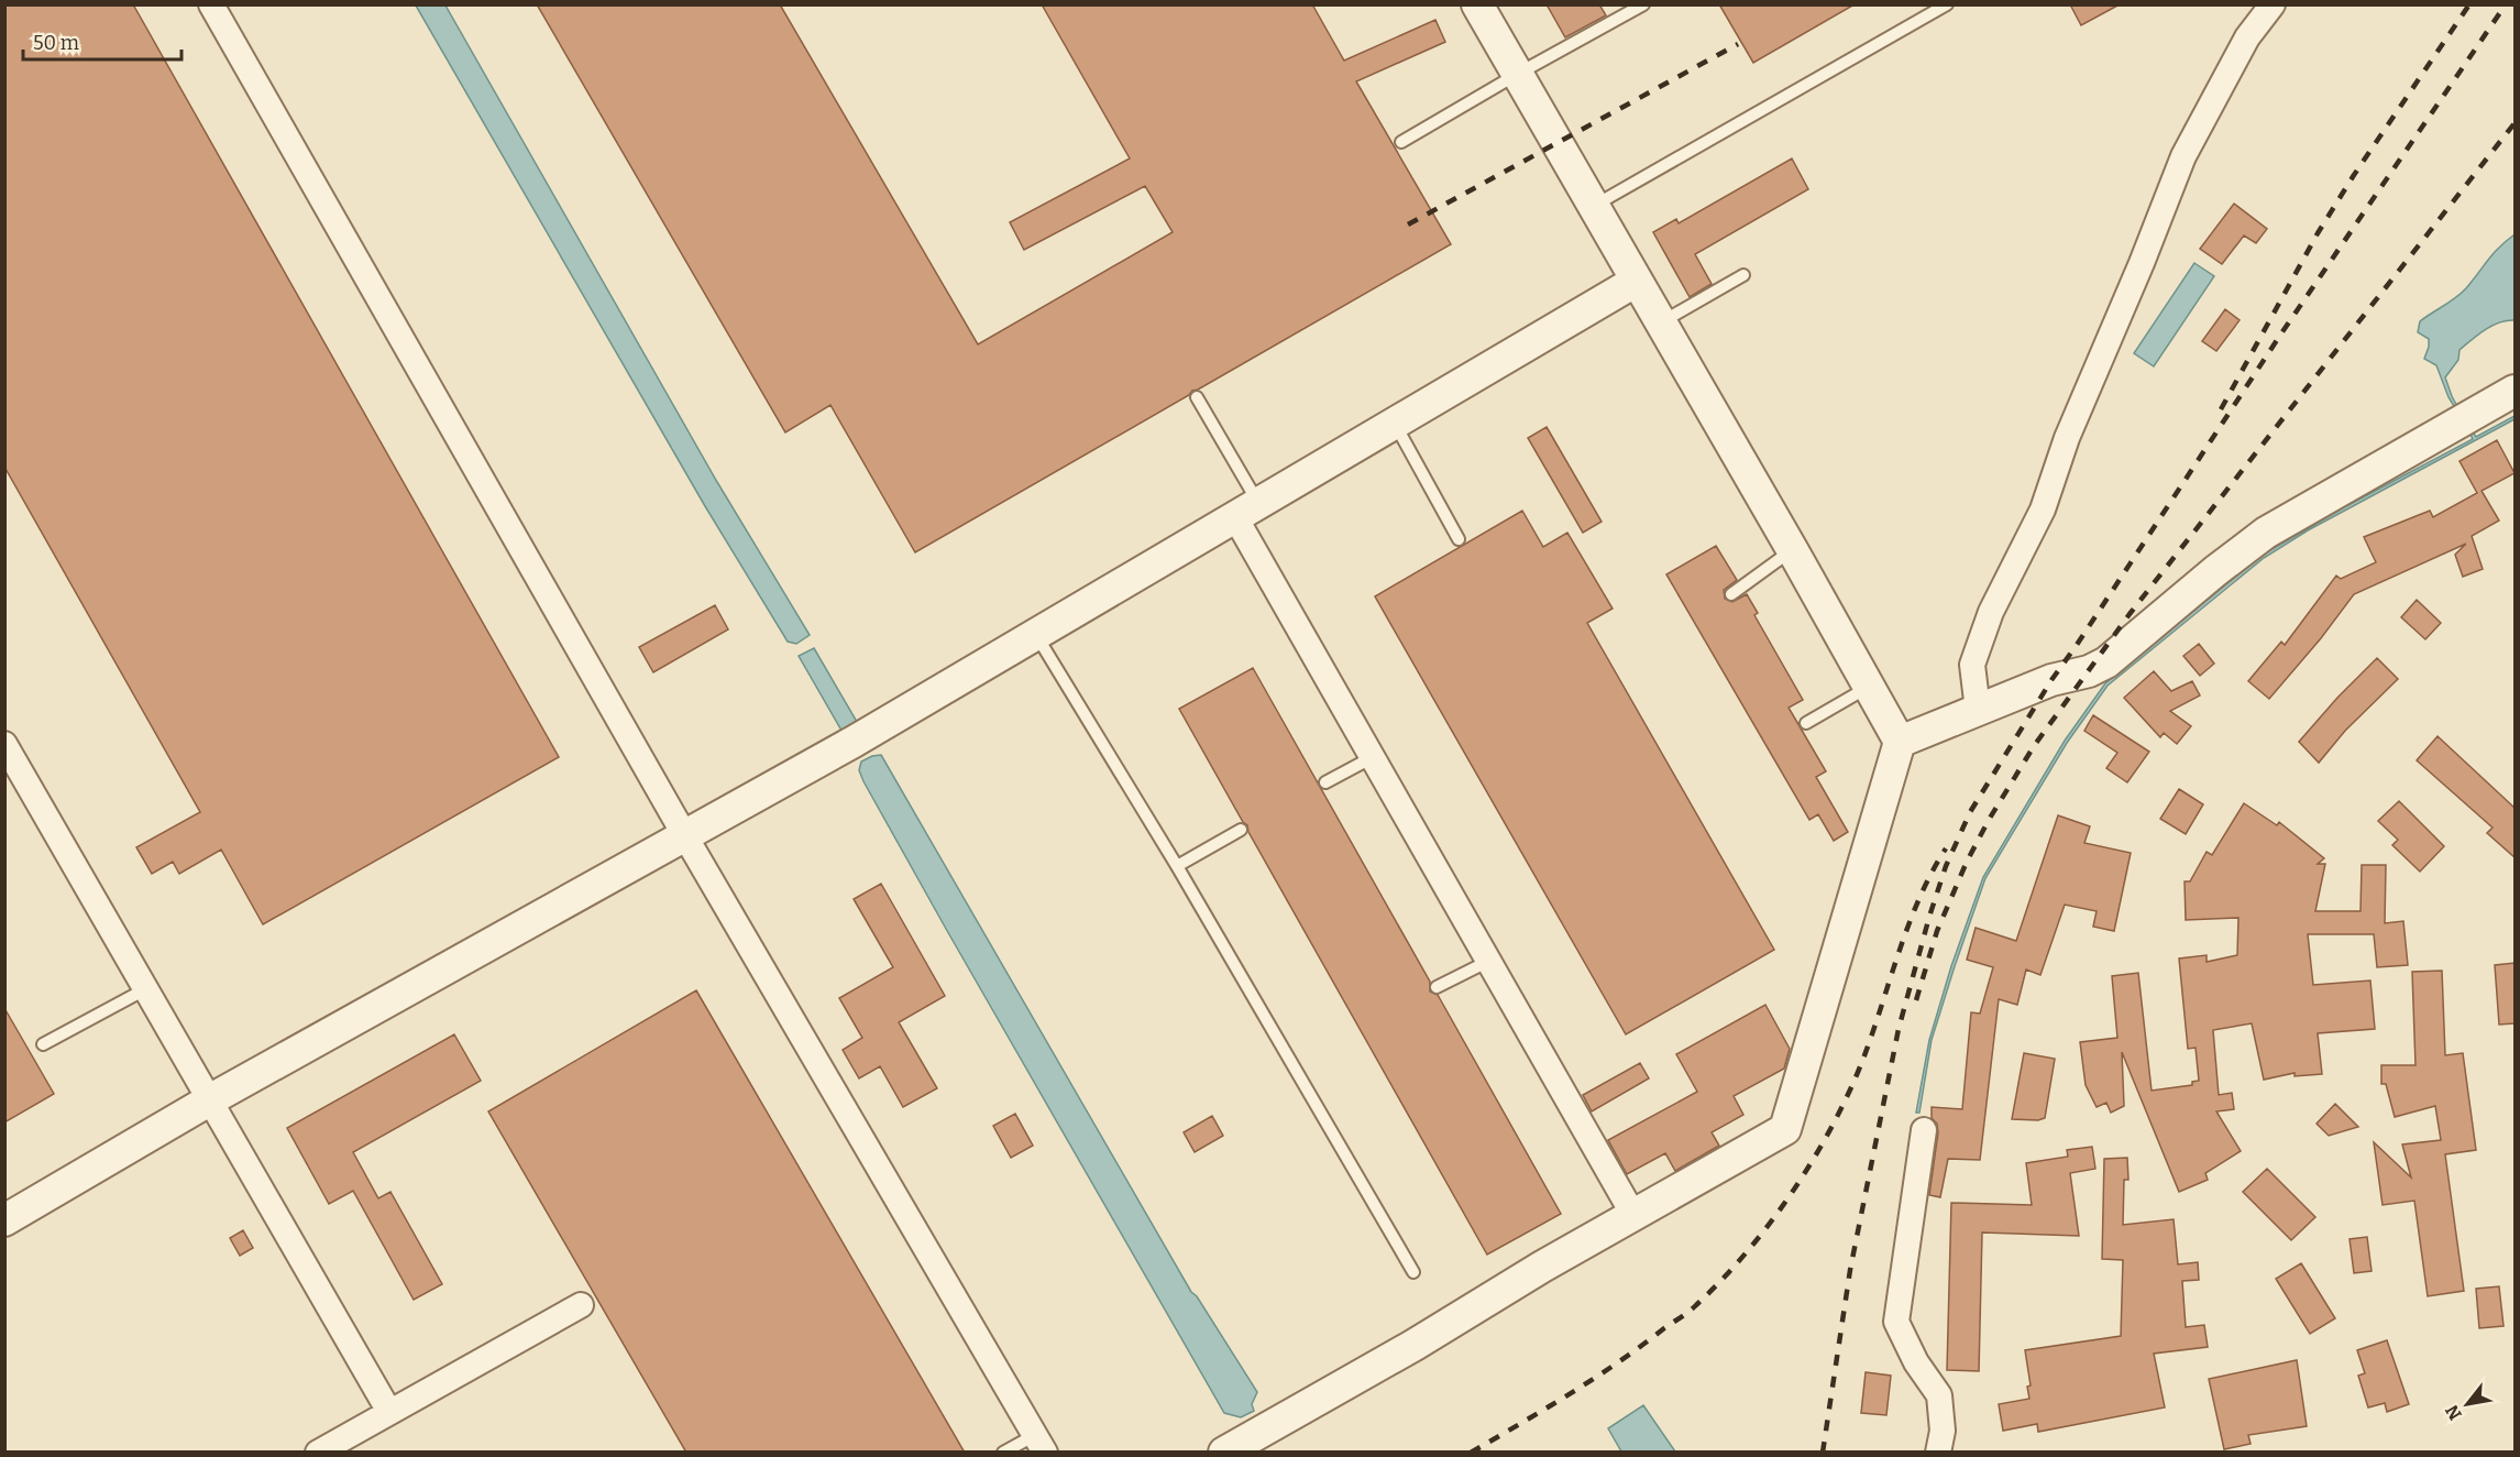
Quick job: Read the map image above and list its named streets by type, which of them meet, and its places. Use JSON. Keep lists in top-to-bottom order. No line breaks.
{"scale_bar":"50 m","north":"bottom left"}
